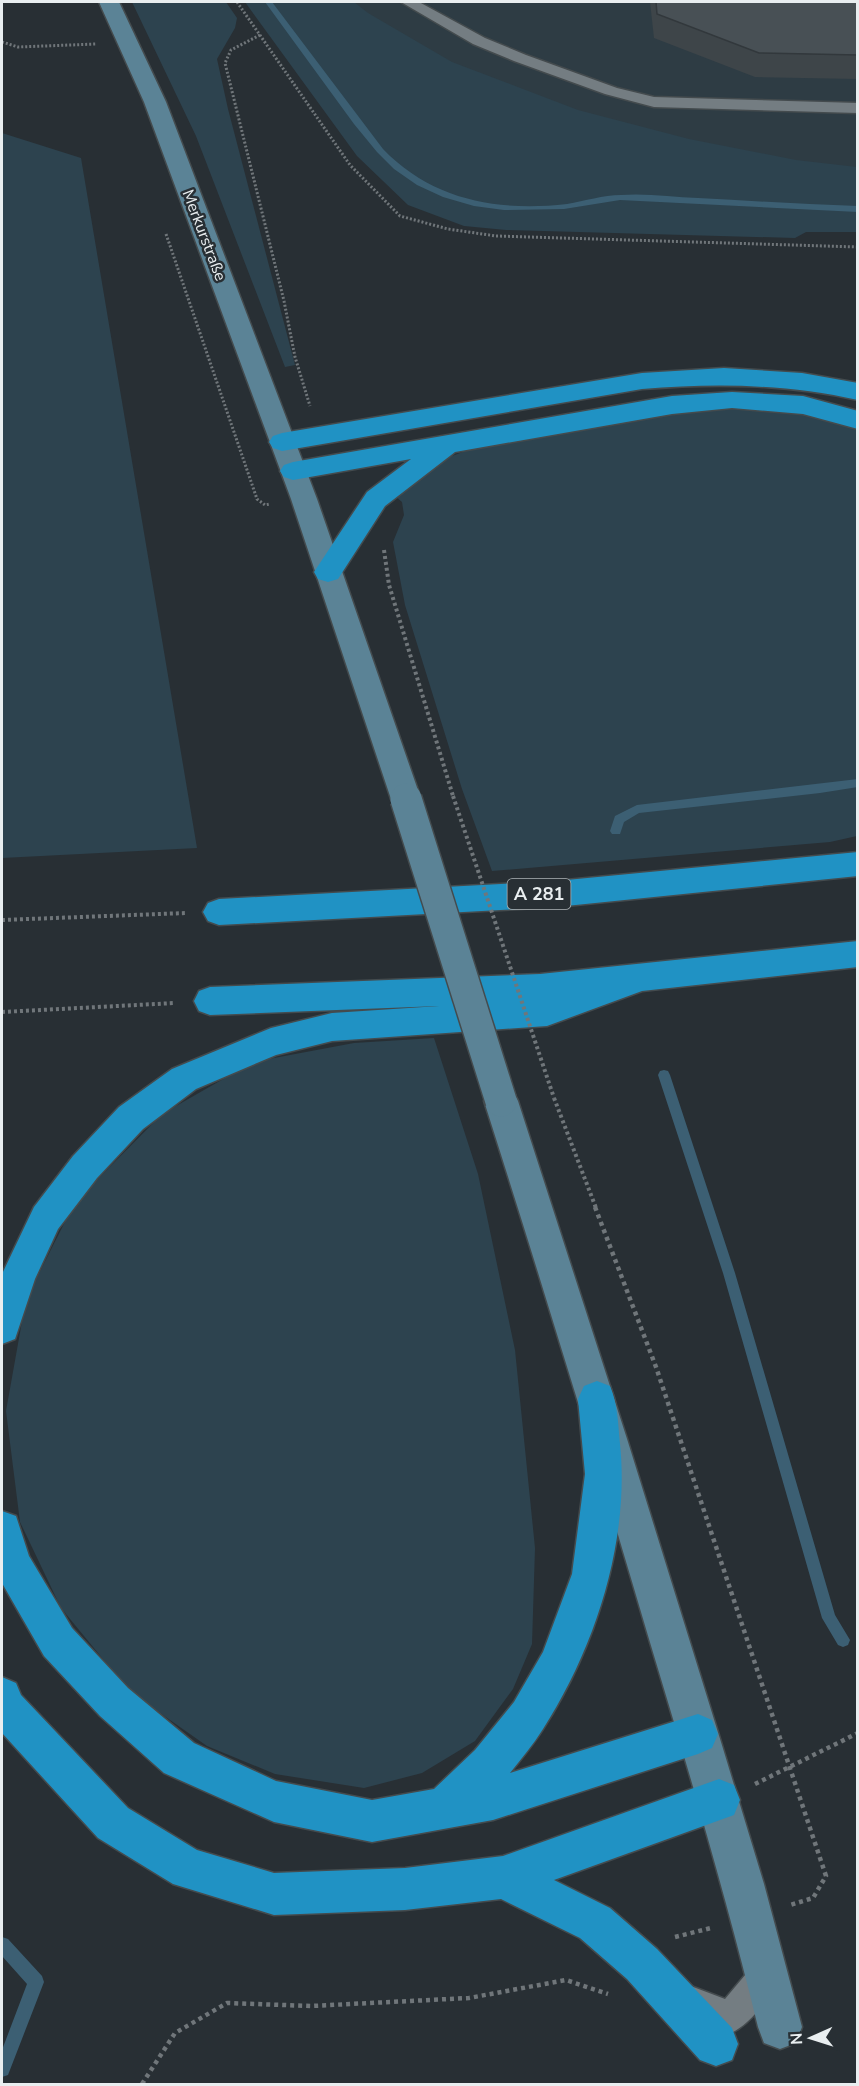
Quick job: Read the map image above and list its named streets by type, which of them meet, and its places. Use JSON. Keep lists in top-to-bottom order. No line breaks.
{"streets":{"highway":["A 281"],"street":["Merkurstraße"]},"north":"left"}
